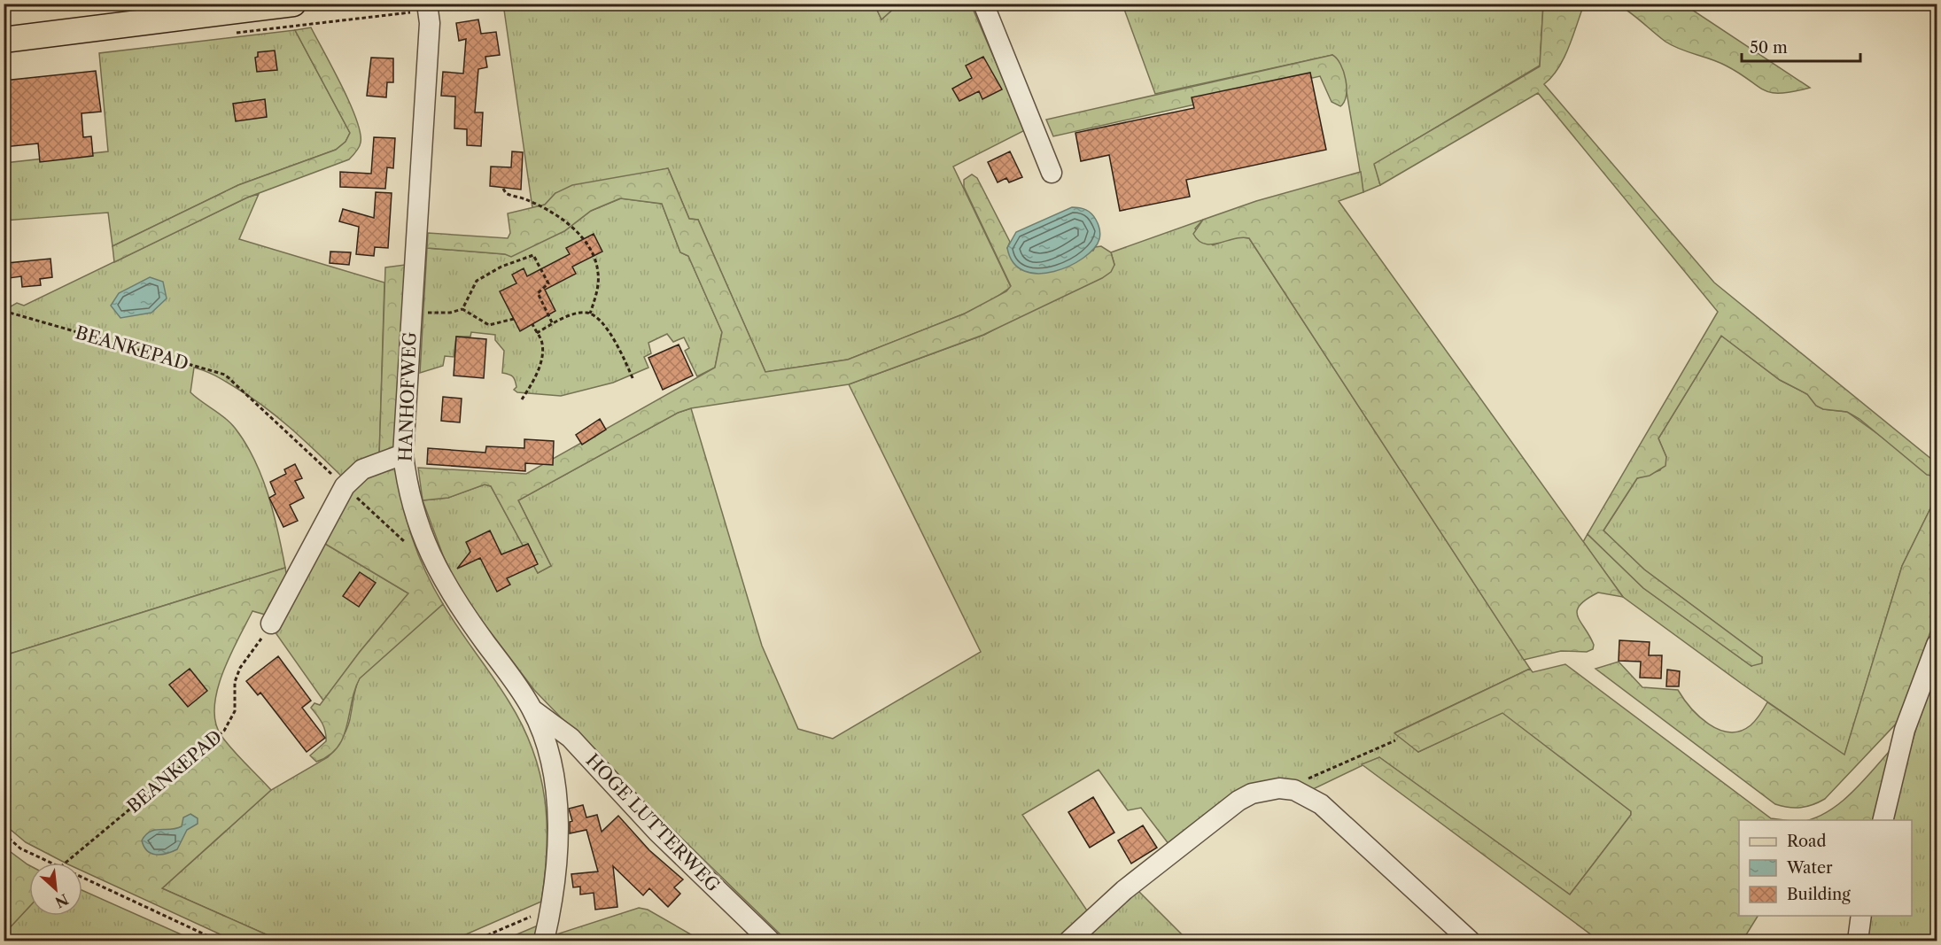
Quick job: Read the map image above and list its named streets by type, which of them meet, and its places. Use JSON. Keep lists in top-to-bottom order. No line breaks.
{"streets":{"street":["HANHOFWEG","HOGE LUTTERWEG"],"path":["BEANKEPAD"]},"crossings":[["BEANKEPAD","HANHOFWEG"],["HANHOFWEG","HOGE LUTTERWEG"]],"legend":["Road","Water","Building"],"scale_bar":"50 m","north":"bottom right"}
